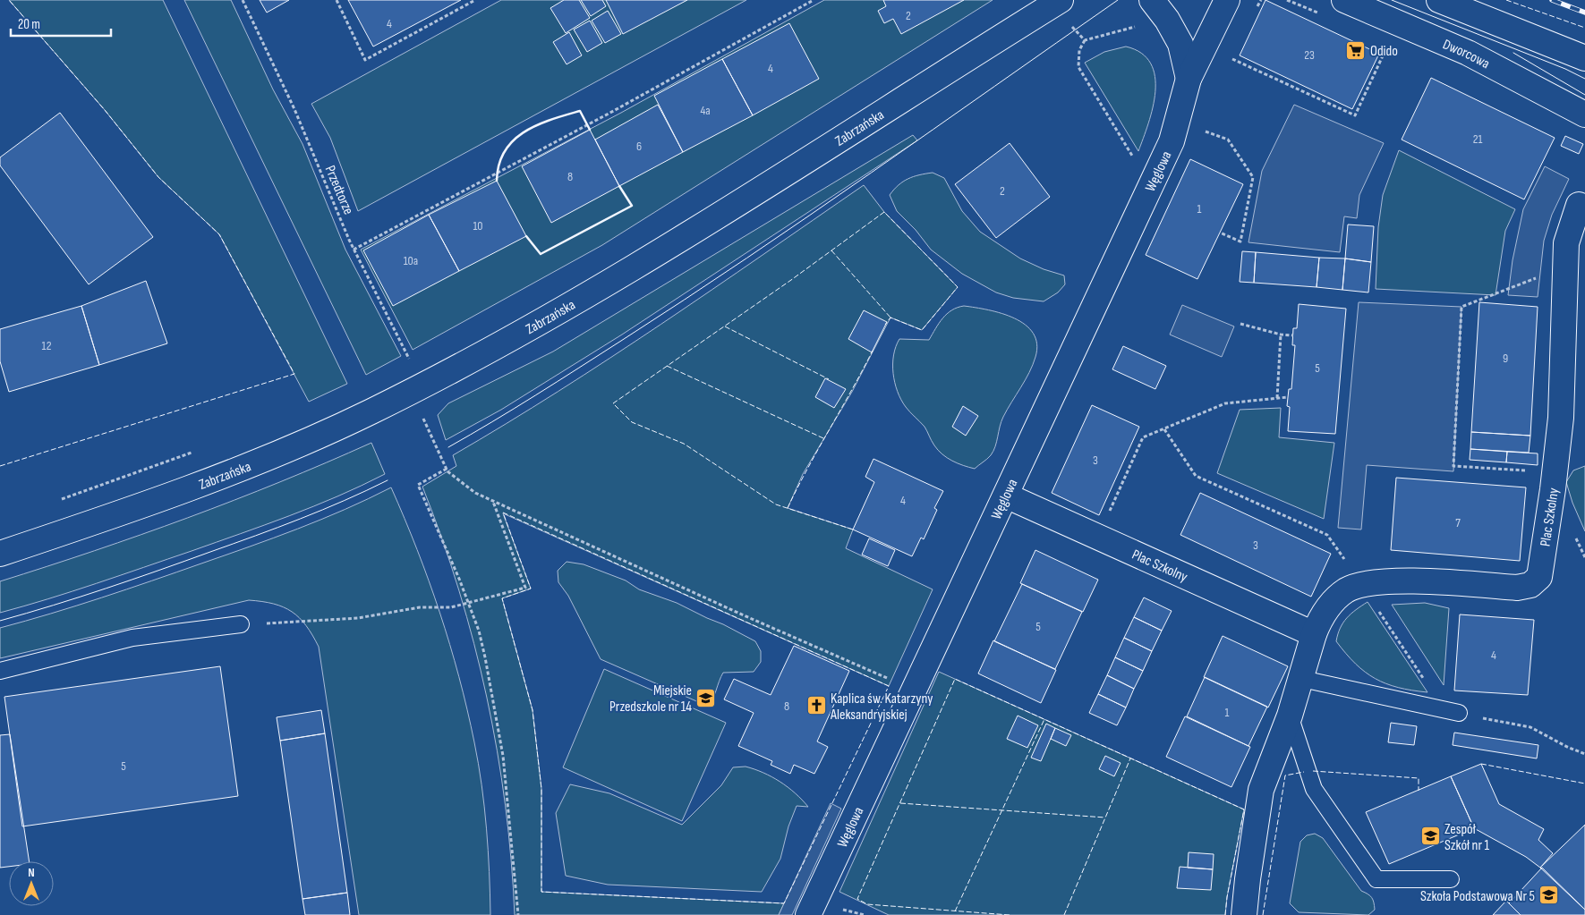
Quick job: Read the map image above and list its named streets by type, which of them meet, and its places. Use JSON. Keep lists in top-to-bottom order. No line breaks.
{"streets":{"street":["Dworcowa","Zabrzańska","Węglowa","Plac Szkolny"],"path":["Przedtorze"]},"crossings":[["Zabrzańska","Przedtorze"],["Węglowa","Plac Szkolny"]],"places":{"supermarket":["Odido"],"school or university":["Miejskie Przedszkole nr 14","Zespół Szkół nr 1","Szkoła Podstawowa Nr 5"],"church":["Kaplica św. Katarzyny Aleksandryjskiej"]},"house_numbers":["2","4","23","4","4a","21","6","8","2","1","10","10a","12","9","5","3","4","7","3","5","4","8","1","5"],"scale_bar":"20 m","north":"top"}
